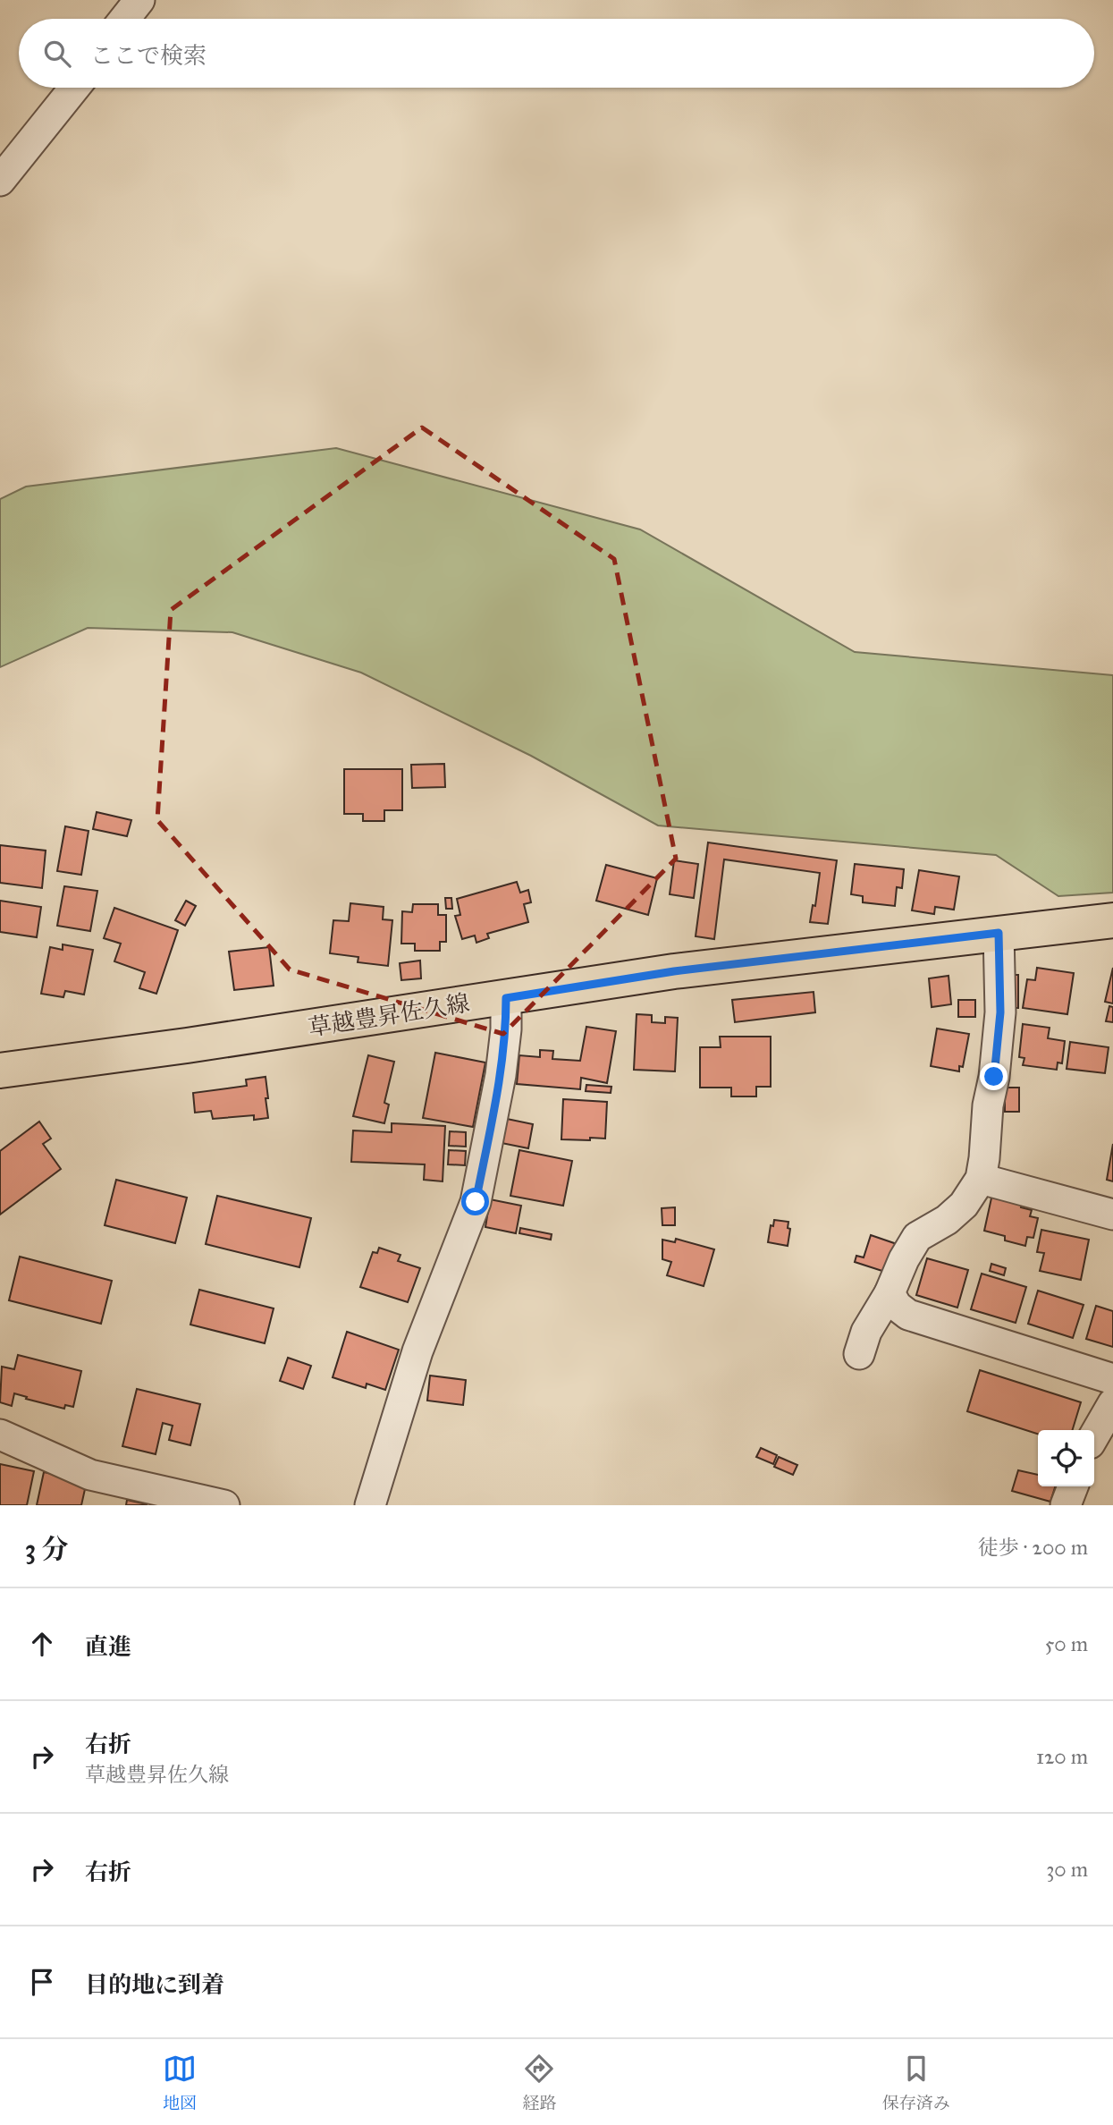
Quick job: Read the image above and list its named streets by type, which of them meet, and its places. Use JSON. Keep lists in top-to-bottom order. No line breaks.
{"streets":{"main road":["草越豊昇佐久線"]},"page":{"search":"ここで検索","heading":["3 分","徒歩 · 200 m"],"list":[["直進","50 m"],["右折","草越豊昇佐久線","120 m"],["右折","30 m"],"目的地に到着"],"nav":["地図","経路","保存済み"]}}
